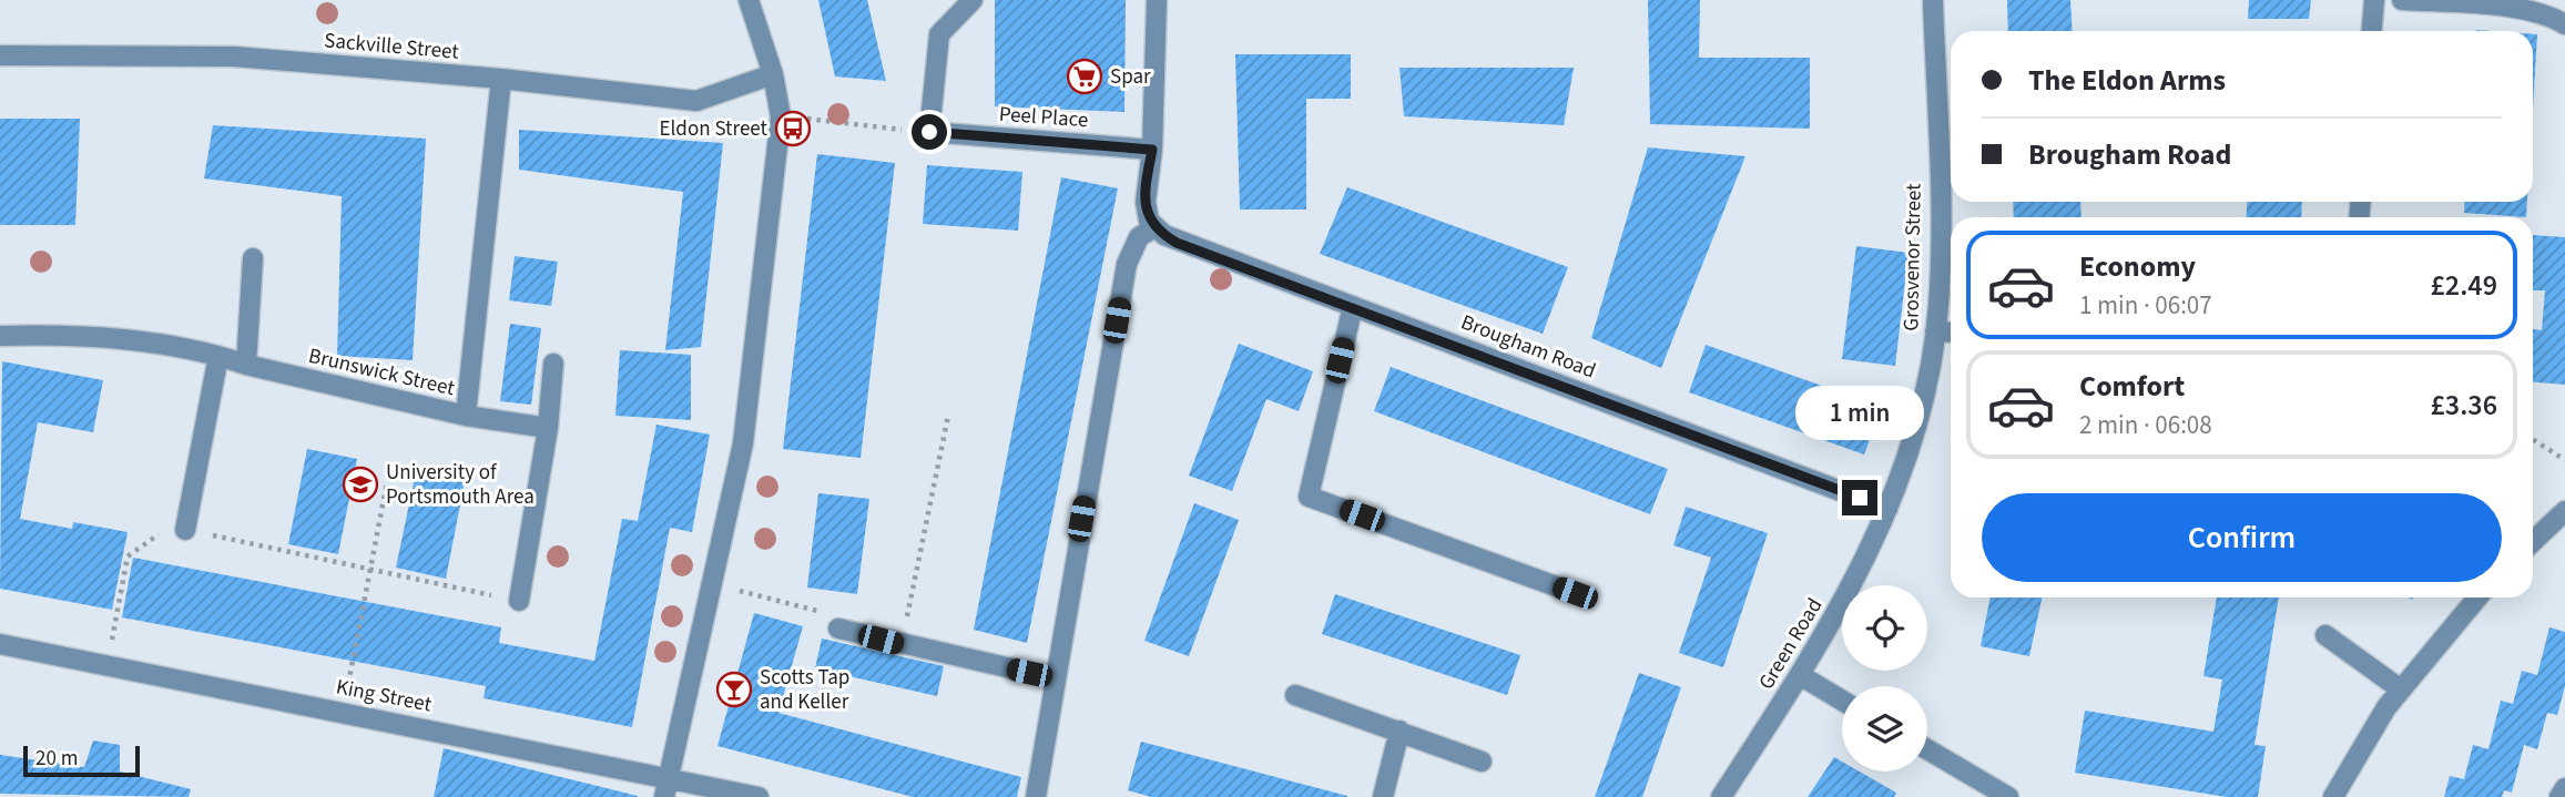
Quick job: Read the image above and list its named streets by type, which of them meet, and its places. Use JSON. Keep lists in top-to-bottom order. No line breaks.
{"streets":{"street":["Sackville Street","Peel Place","Grosvenor Street","Brougham Road","Brunswick Street","Green Road","King Street"]},"crossings":[["Sackville Street","Brunswick Street"],["Grosvenor Street","Brougham Road"],["Grosvenor Street","Green Road"],["Brougham Road","Green Road"]],"places":{"supermarket":["Spar"],"bus stop":["Eldon Street"],"school or university":["University of Portsmouth Area"],"bar":["Scotts Tap and Keller"]},"scale_bar":"20 m","page":{"banner":["The Eldon Arms","Brougham Road"],"list":[{"name":"Economy","note":"1 min · 06:07","value":"£2.49"},{"name":"Comfort","note":"2 min · 06:08","value":"£3.36"}],"bubble":"1 min","buttons":"Confirm","scale":"20 m"}}
